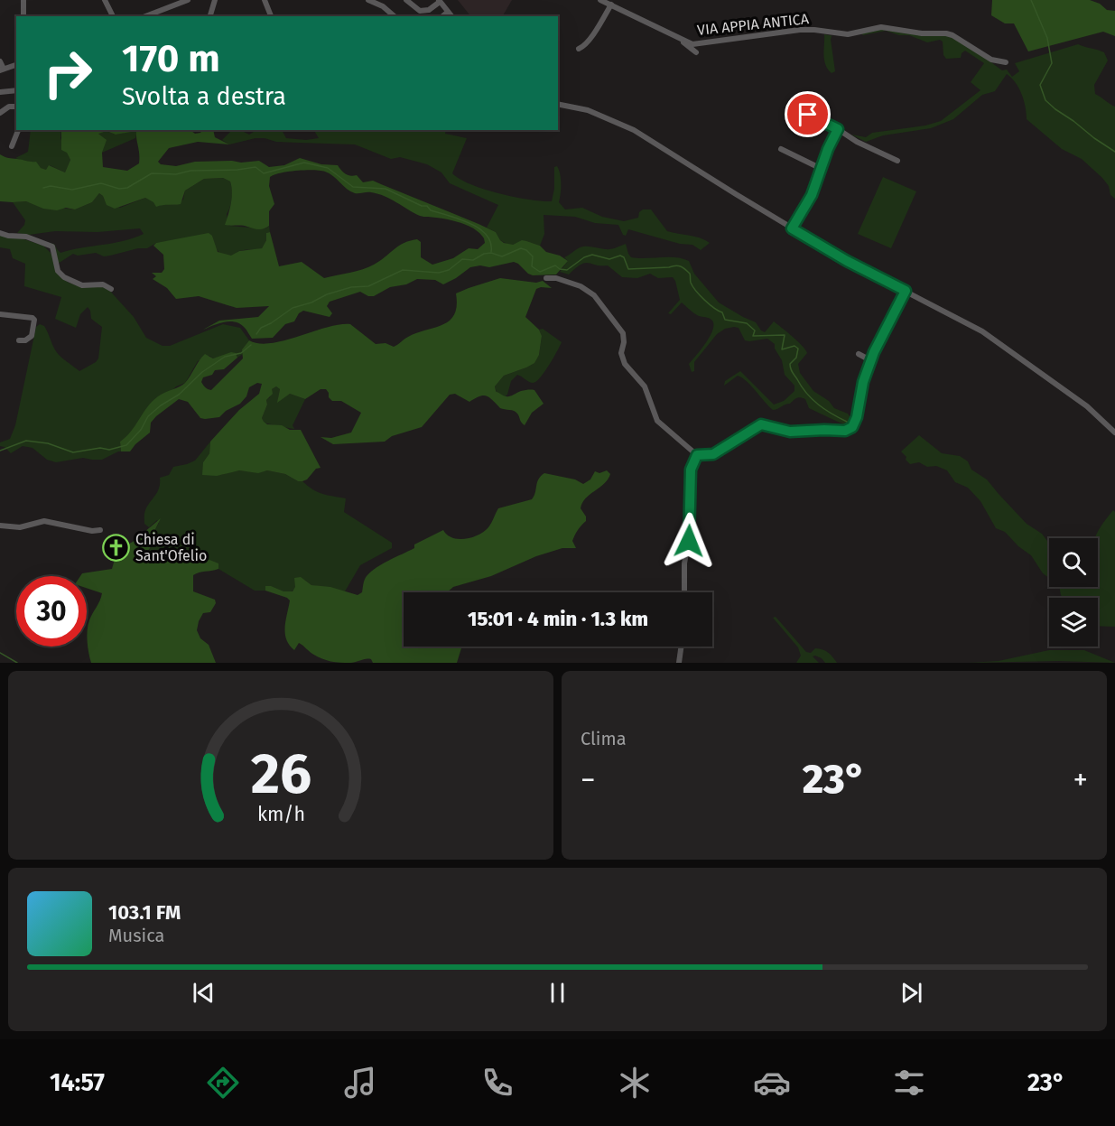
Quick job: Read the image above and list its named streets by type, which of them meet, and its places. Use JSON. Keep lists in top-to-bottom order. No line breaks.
{"streets":{"street":["VIA APPIA ANTICA"]},"places":{"church":["Chiesa di Sant'Ofelio"]},"page":{"turn":["170 m","Svolta a destra"],"limit":"30","trip":"15:01 · 4 min · 1.3 km","tile":"Clima","heat":["−","23°","+"],"song":["103.1 FM","Musica"],"tabs":["14:57","23°"],"gauge":["26","km/h"]}}
